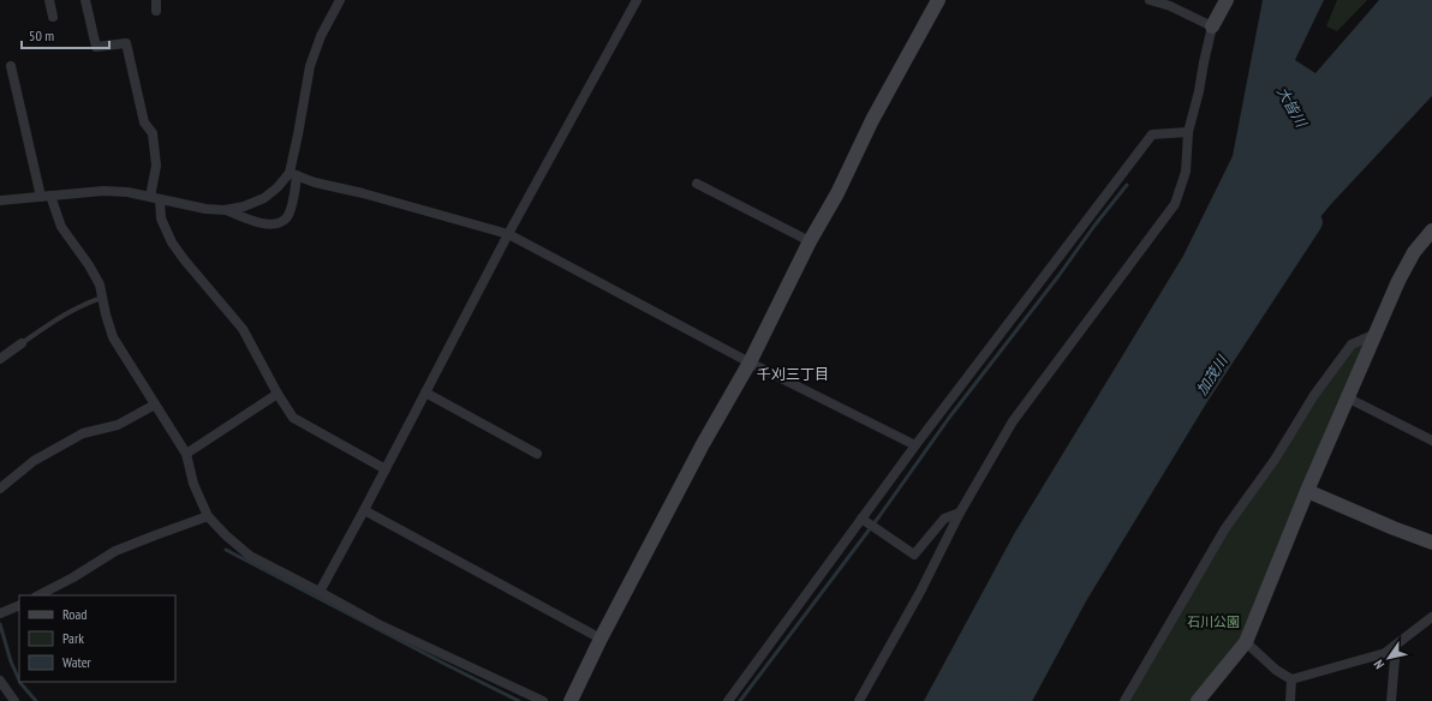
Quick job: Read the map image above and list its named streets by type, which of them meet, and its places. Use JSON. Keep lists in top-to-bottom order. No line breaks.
{"districts":["千刈三丁目"],"water":["大皆川","加茂川"],"parks":["石川公園"],"legend":["Road","Park","Water"],"scale_bar":"50 m","north":"bottom left"}
